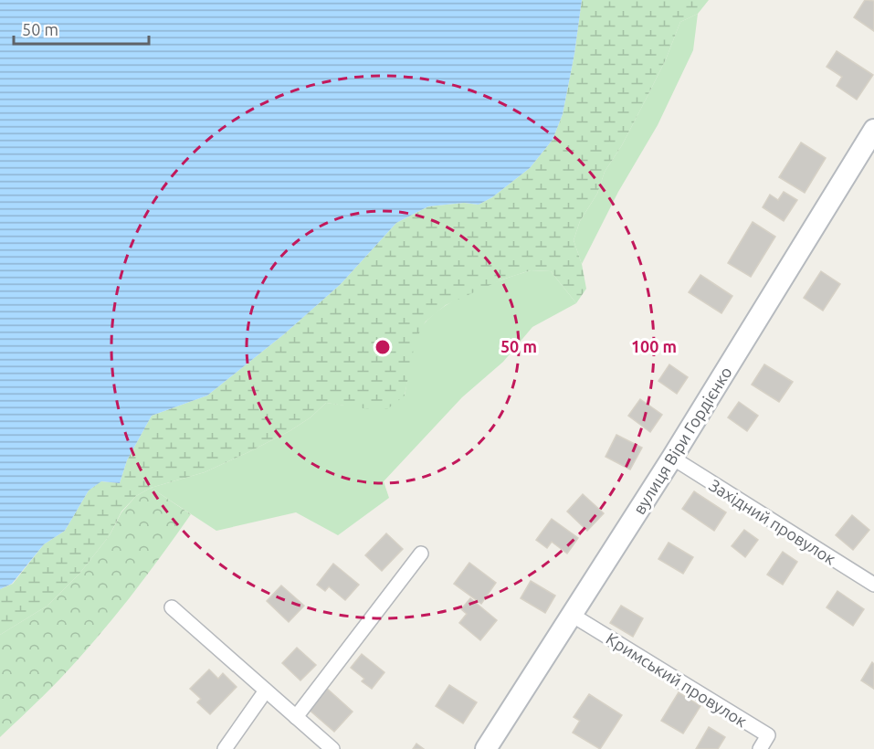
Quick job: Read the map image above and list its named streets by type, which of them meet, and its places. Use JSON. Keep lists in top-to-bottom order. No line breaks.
{"streets":{"street":["вулиця Віри Гордієнко","Західний провулок","Кримський провулок"]},"crossings":[["вулиця Віри Гордієнко","Західний провулок"],["вулиця Віри Гордієнко","Кримський провулок"]],"scale_bar":"50 m","rings":["50 m","100 m"]}
